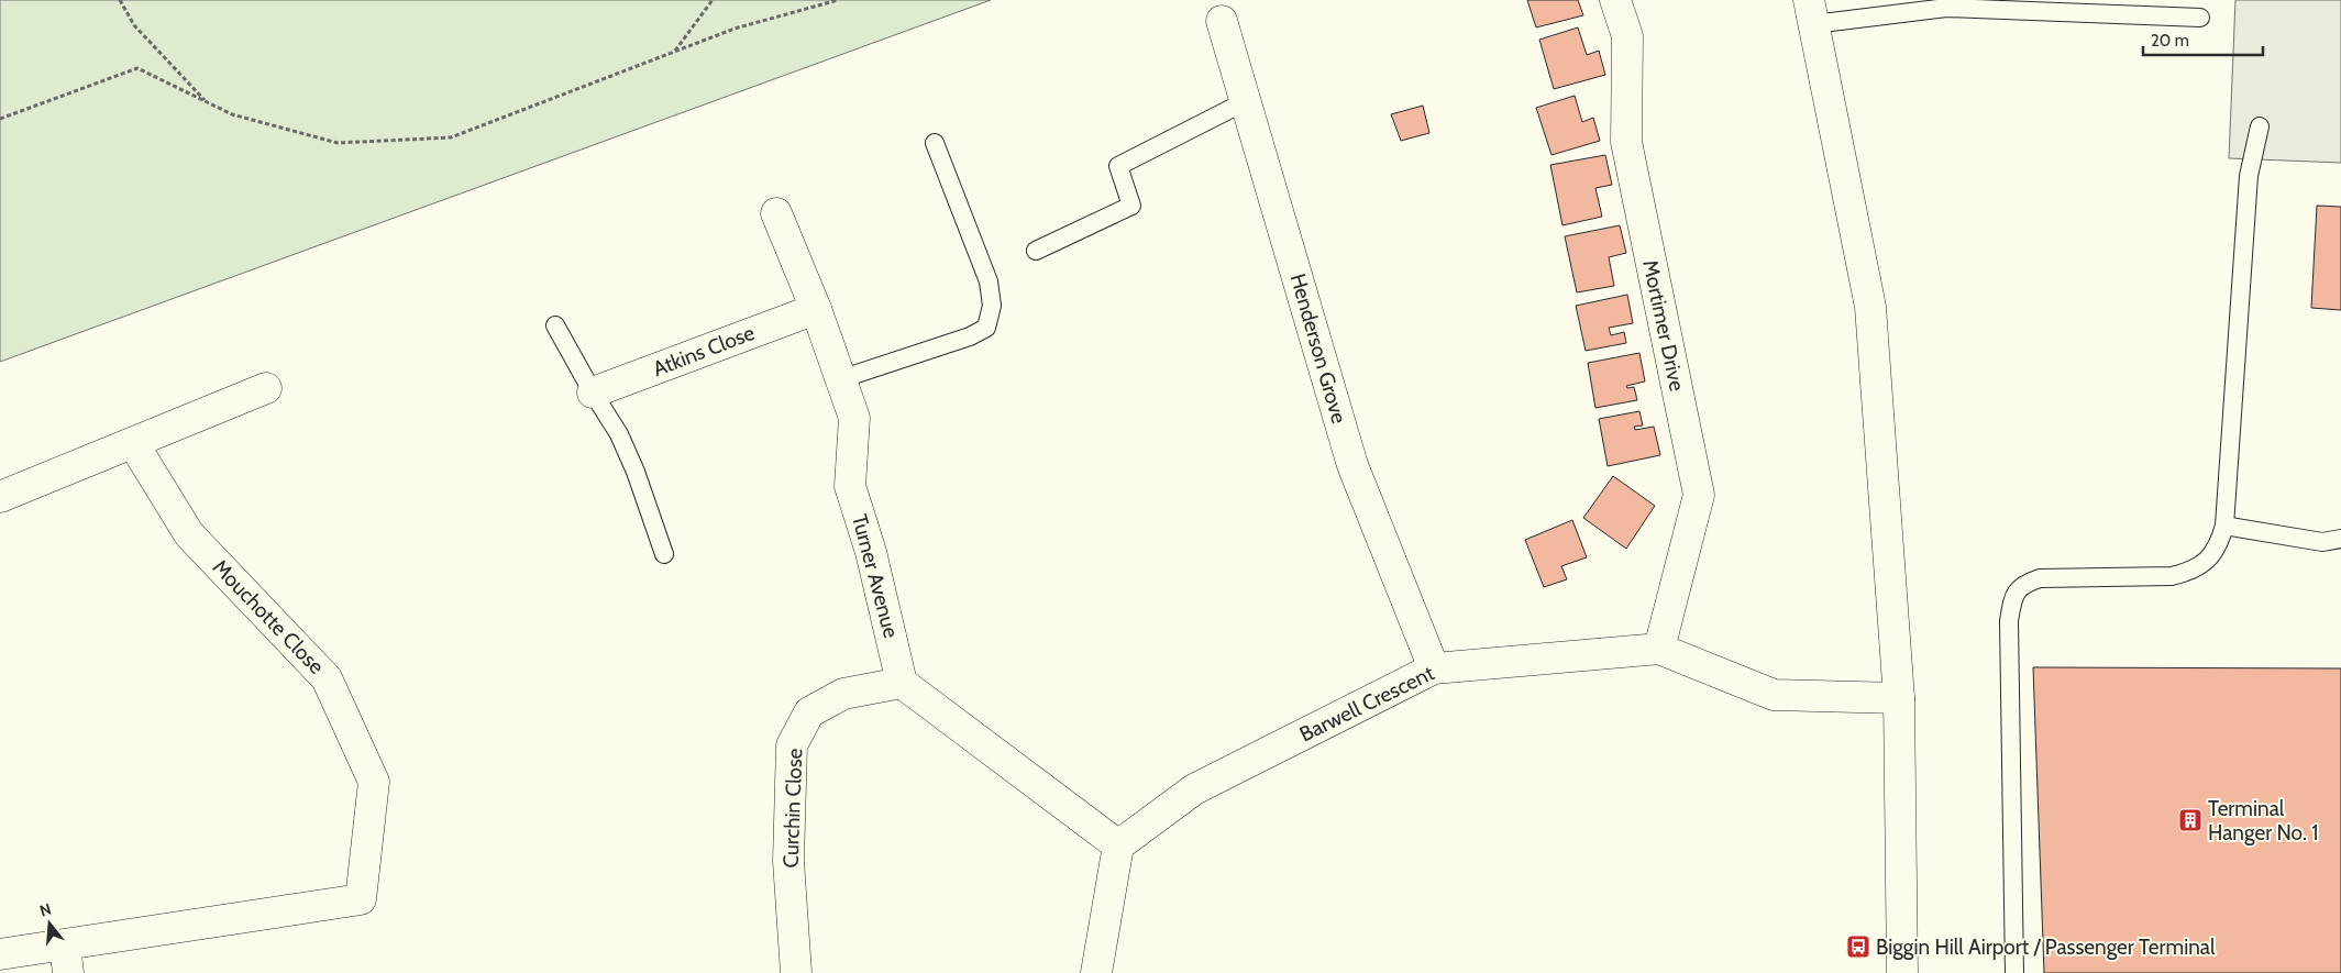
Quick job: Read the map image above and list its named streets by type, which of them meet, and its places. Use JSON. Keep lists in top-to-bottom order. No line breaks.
{"streets":{"street":["Mortimer Drive","Henderson Grove","Atkins Close","Turner Avenue","Mouchotte Close","Barwell Crescent","Curchin Close"]},"crossings":[["Mortimer Drive","Barwell Crescent"],["Henderson Grove","Barwell Crescent"],["Atkins Close","Turner Avenue"],["Turner Avenue","Curchin Close"]],"places":{"building":["Terminal Hanger No. 1"],"bus stop":["Biggin Hill Airport / Passenger Terminal"]},"scale_bar":"20 m","north":"top"}
